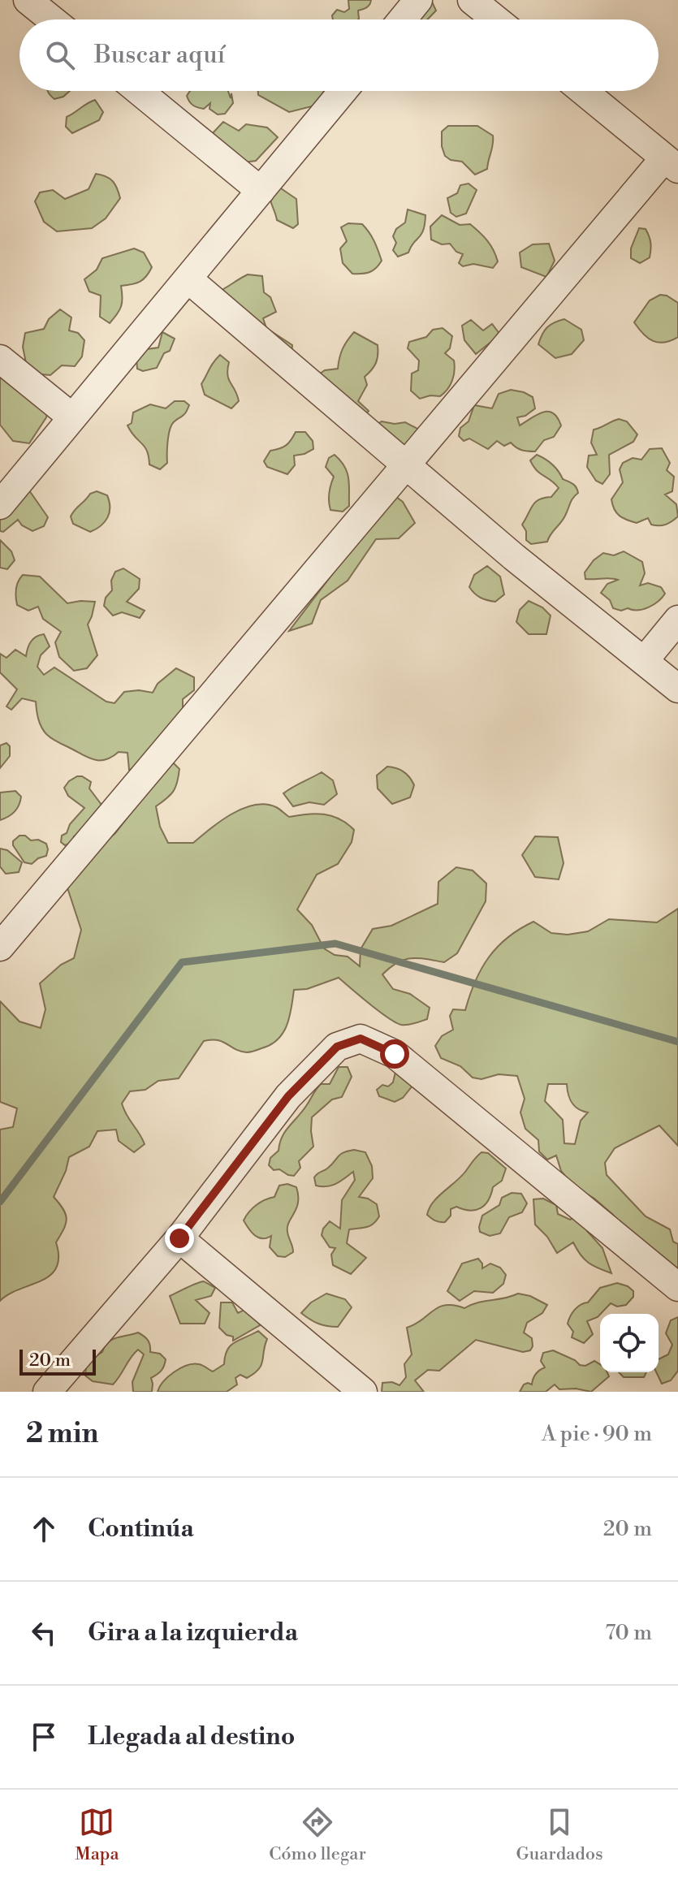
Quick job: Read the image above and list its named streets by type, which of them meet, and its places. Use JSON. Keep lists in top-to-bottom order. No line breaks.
{"scale_bar":"20 m","page":{"search":"Buscar aquí","scale":"20 m","heading":["2 min","A pie · 90 m"],"list":[["Continúa","20 m"],["Gira a la izquierda","70 m"],"Llegada al destino"],"nav":["Mapa","Cómo llegar","Guardados"]}}
